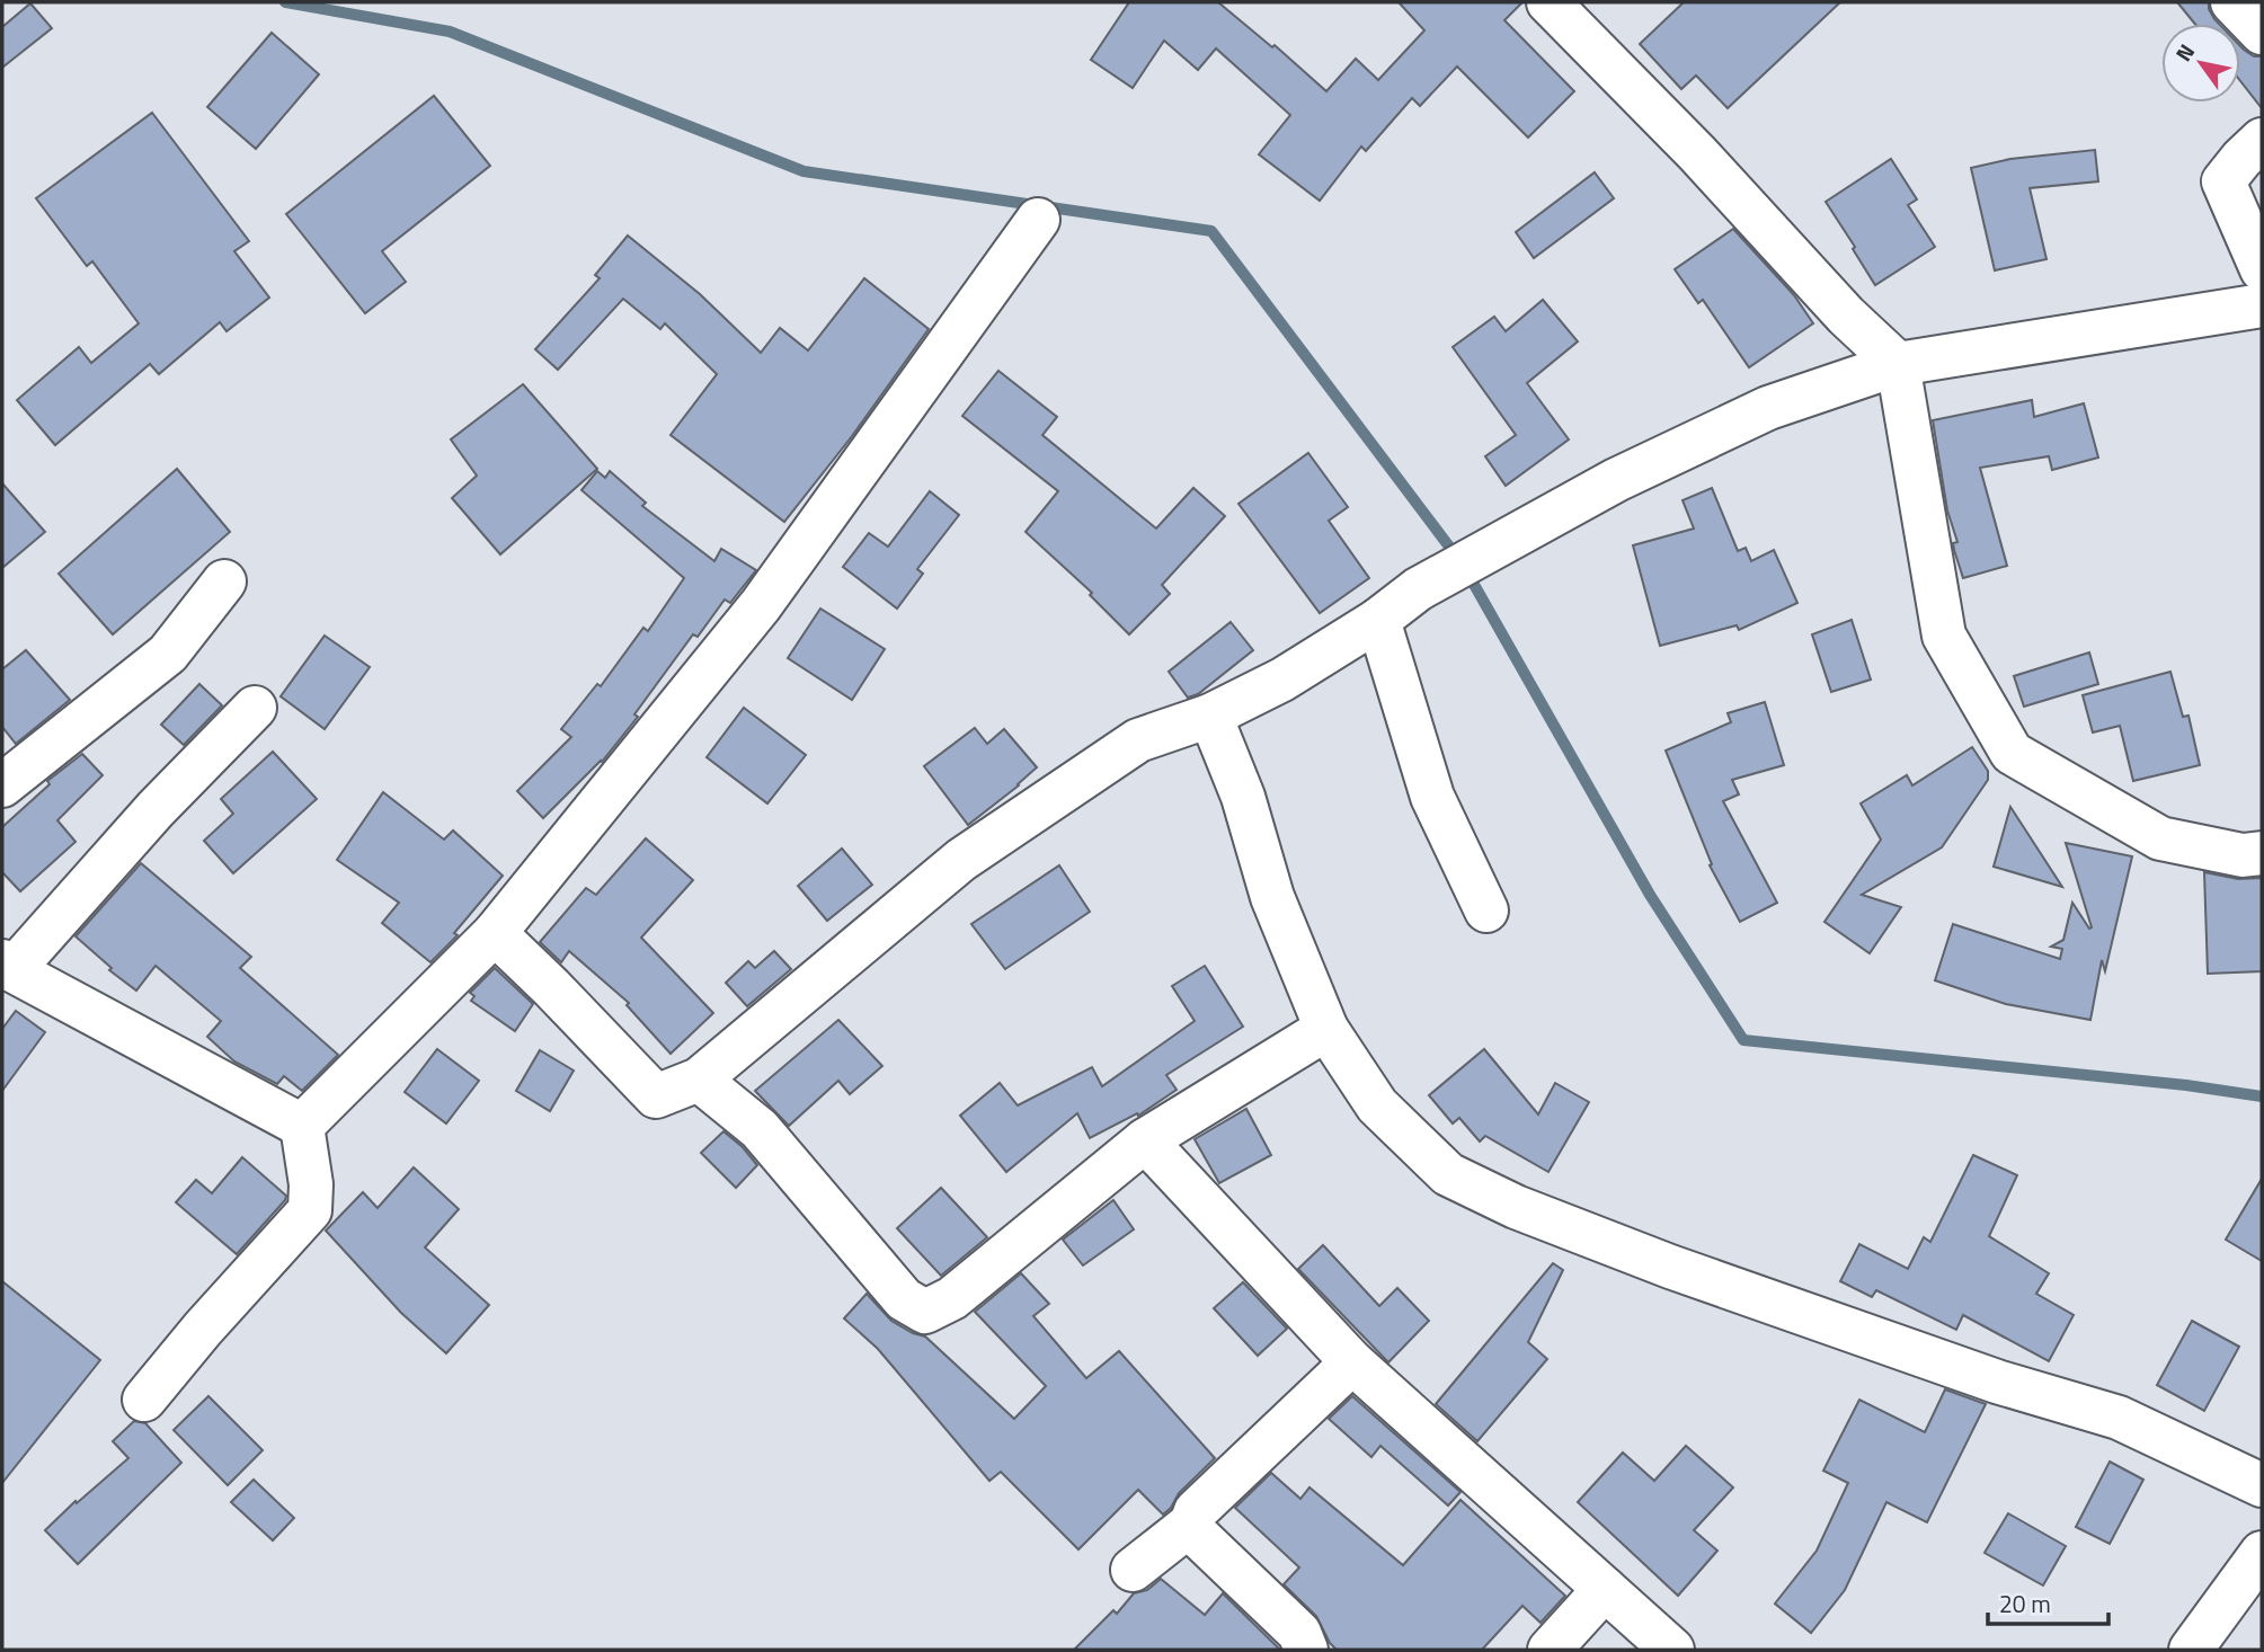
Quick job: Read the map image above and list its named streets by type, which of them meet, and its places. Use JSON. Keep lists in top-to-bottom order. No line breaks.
{"scale_bar":"20 m","north":"top left"}
